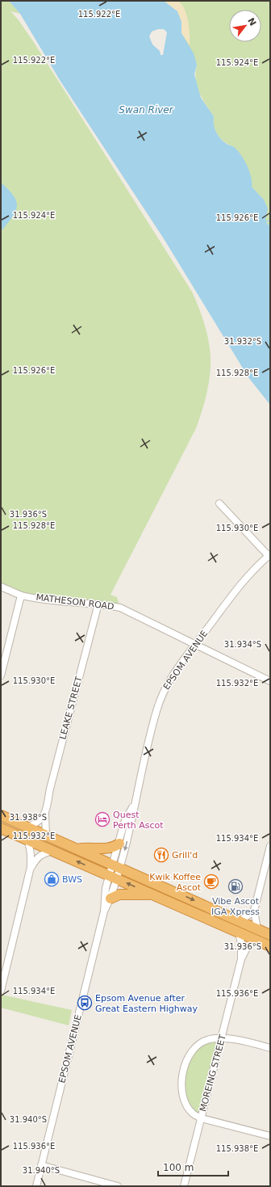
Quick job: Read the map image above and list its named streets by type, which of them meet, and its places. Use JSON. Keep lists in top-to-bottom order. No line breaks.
{"streets":{"street":["MATHESON ROAD","EPSOM AVENUE","LEAKE STREET","MOREING STREET"]},"crossings":[["MATHESON ROAD","EPSOM AVENUE"],["MATHESON ROAD","LEAKE STREET"]],"water":["Swan River"],"places":{"hotel":["Quest Perth Ascot"],"restaurant":["Grill'd"],"shop":["BWS"],"cafe":["Kwik Koffee Ascot"],"fuel station":["Vibe Ascot IGA Xpress"],"bus stop":["Epsom Avenue after Great Eastern Highway"]},"scale_bar":"100 m","north":"top right","coordinates":["115.922°E","115.924°E","115.926°E","31.932°S","115.928°E","31.936°S","115.930°E","31.934°S","115.932°E","31.938°S","115.934°E","115.936°E","31.940°S","115.938°E"]}
